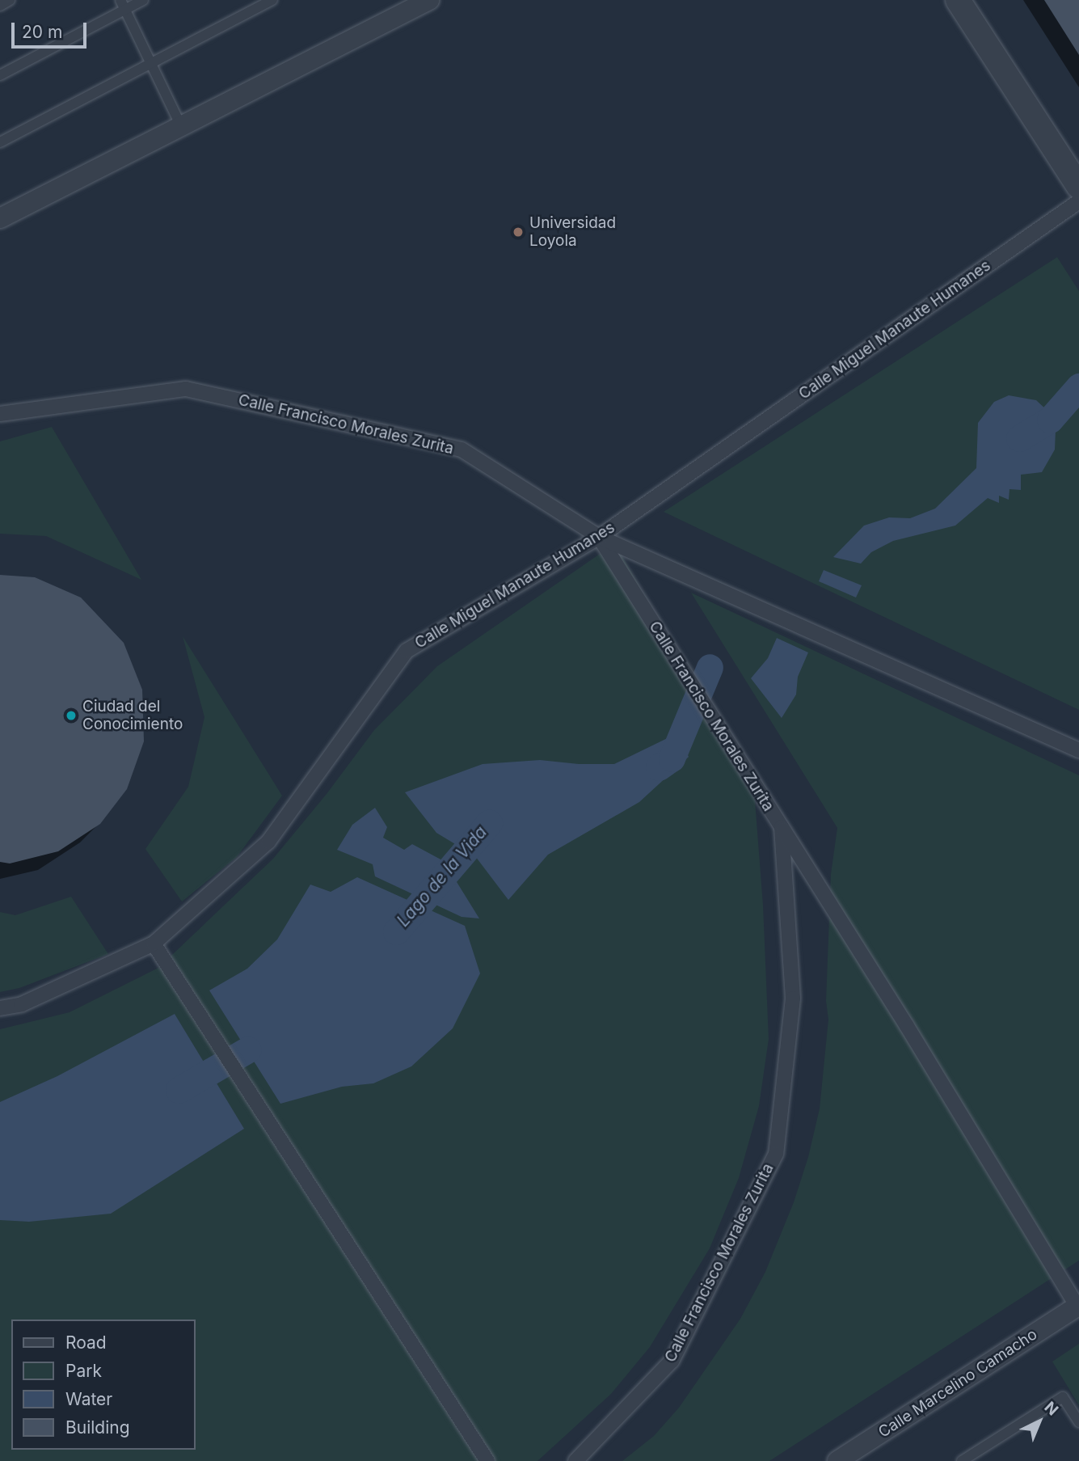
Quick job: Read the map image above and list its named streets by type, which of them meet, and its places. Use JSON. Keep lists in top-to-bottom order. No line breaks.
{"streets":{"street":["Calle Miguel Manaute Humanes","Calle Francisco Morales Zurita","Calle Marcelino Camacho"]},"crossings":[["Calle Miguel Manaute Humanes","Calle Francisco Morales Zurita"],["Calle Francisco Morales Zurita","Calle Marcelino Camacho"]],"water":["Lago de la Vida"],"places":["Universidad Loyola","Ciudad del Conocimiento"],"legend":["Road","Park","Water","Building"],"scale_bar":"20 m","north":"top right"}
